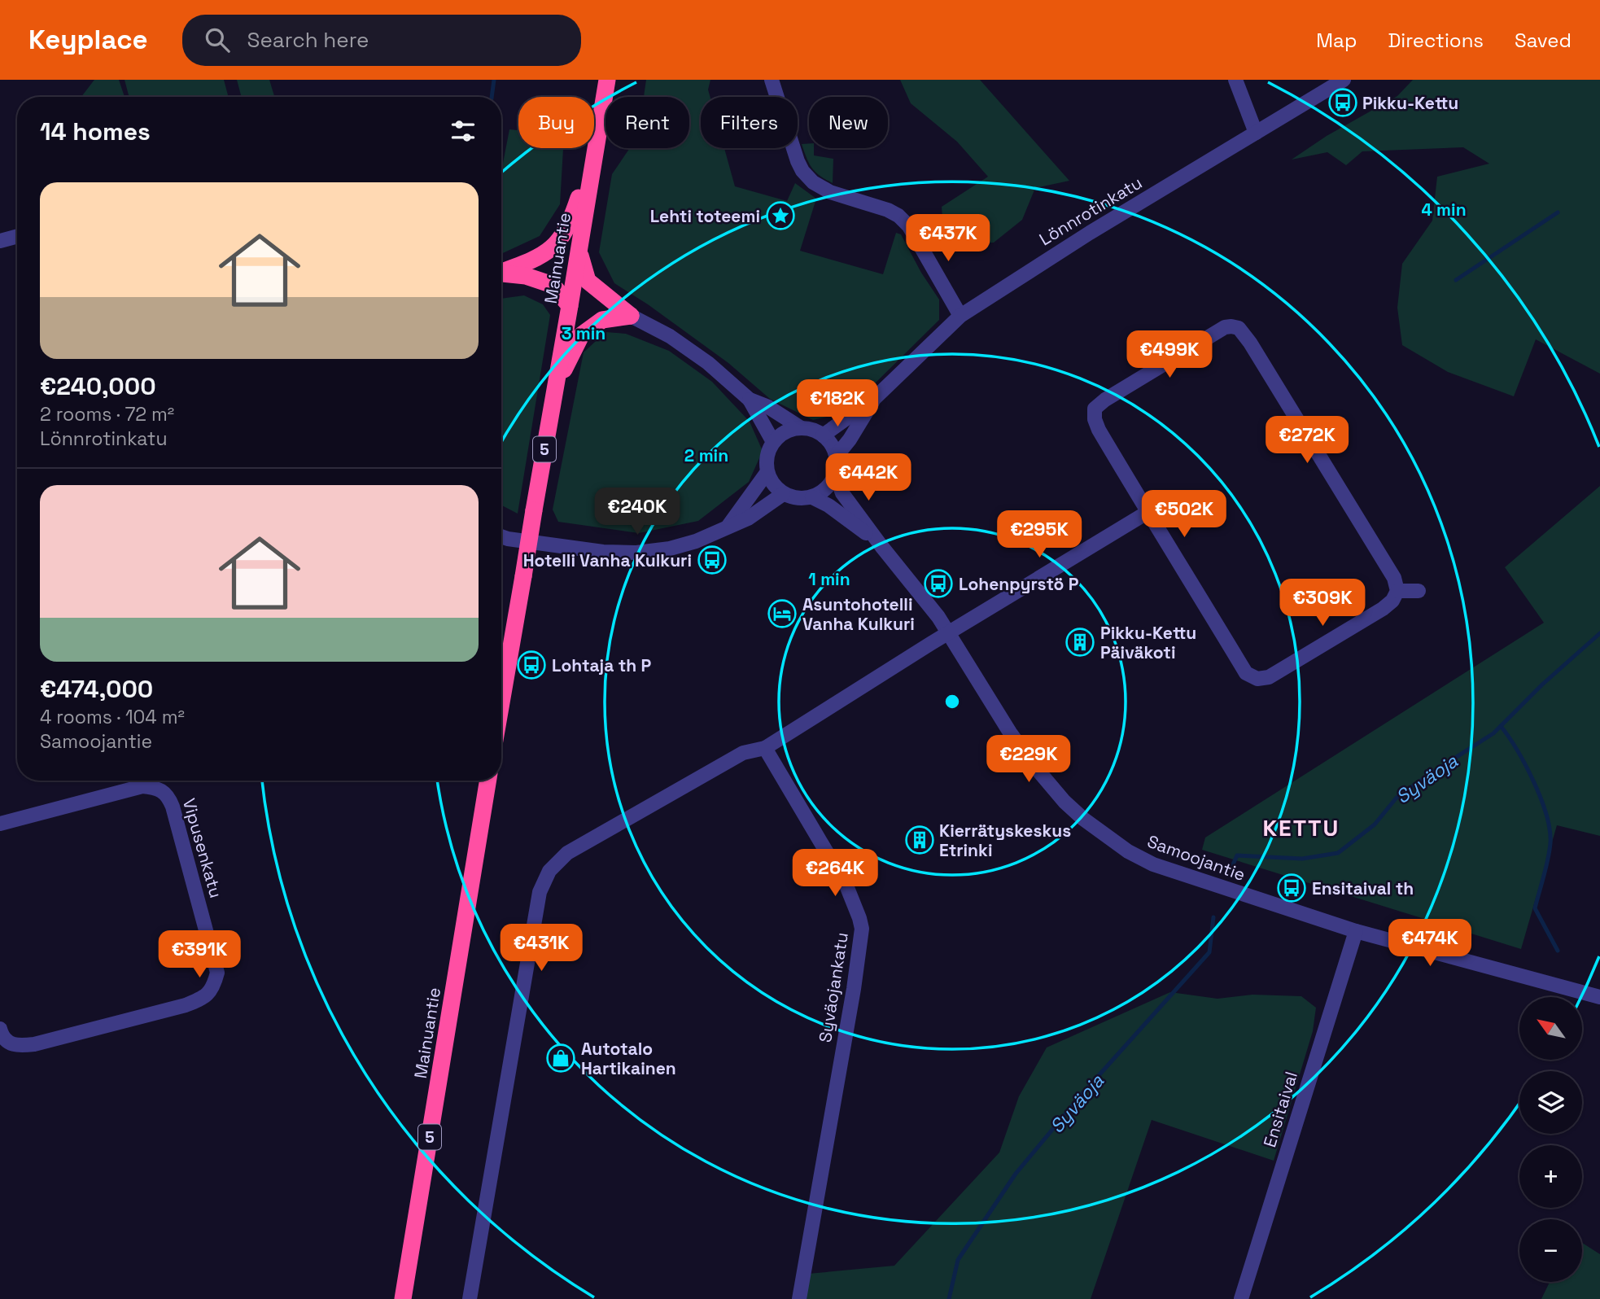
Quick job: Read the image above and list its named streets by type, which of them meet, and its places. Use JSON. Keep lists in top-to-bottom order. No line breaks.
{"streets":{"highway":["Mainuantie","5"],"street":["Lönnrotinkatu","Vipusenkatu","Samoojantie","Syväojankatu","Ensitaival"]},"crossings":[["Lönnrotinkatu","Samoojantie"],["Samoojantie","Ensitaival"]],"districts":["KETTU"],"water":["Syväoja"],"places":{"bus stop":["Pikku-Kettu","Hotelli Vanha Kulkuri","Lohenpyrstö P","Lohtaja th P","Ensitaival th"],"place":["Lehti toteemi"],"hotel":["Asuntohotelli Vanha Kulkuri"],"building":["Pikku-Kettu Päiväkoti","Kierrätyskeskus Etrinki"],"shop":["Autotalo Hartikainen"]},"north":"top left","page":{"header":"Keyplace","search":"Search here","nav":["Map","Directions","Saved"],"chip":["Buy","Rent","Filters","New"],"heading":"14 homes","list":[{"name":"€240,000","note":"2 rooms · 72 m² · Lönnrotinkatu"},{"name":"€474,000","note":"4 rooms · 104 m² · Samoojantie"}],"price":["€437K","€499K","€182K","€272K","€442K","€240K","€502K","€295K","€309K","€229K","€264K","€474K","€431K","€391K"],"map_buttons":["+","−"]},"rings":["4 min","3 min","2 min","1 min"]}
